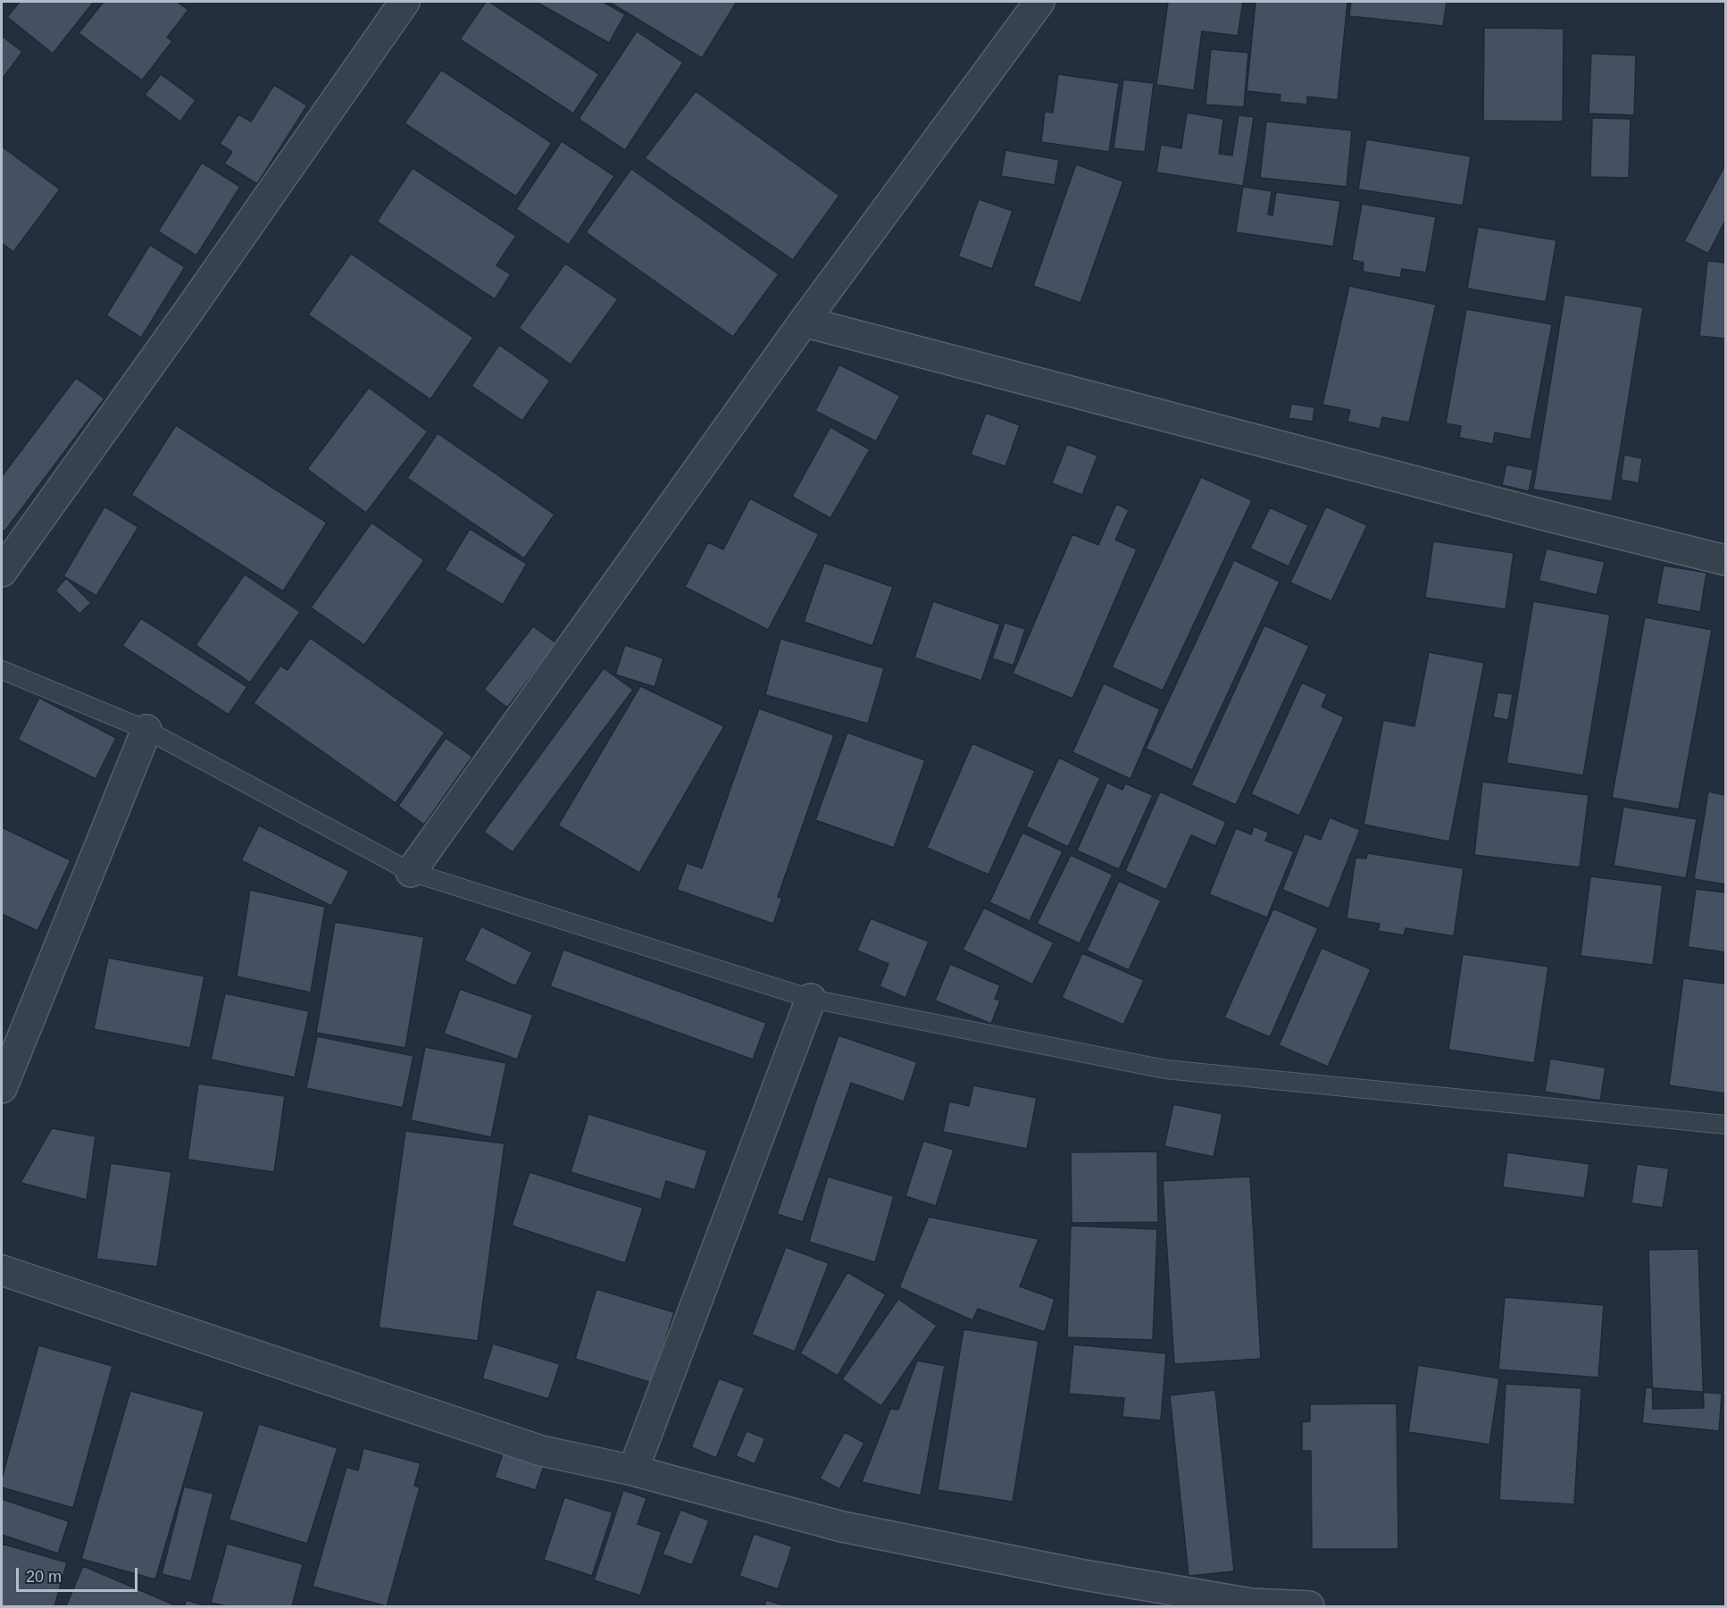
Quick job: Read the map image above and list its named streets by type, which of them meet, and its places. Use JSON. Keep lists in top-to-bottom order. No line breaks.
{"scale_bar":"20 m"}
